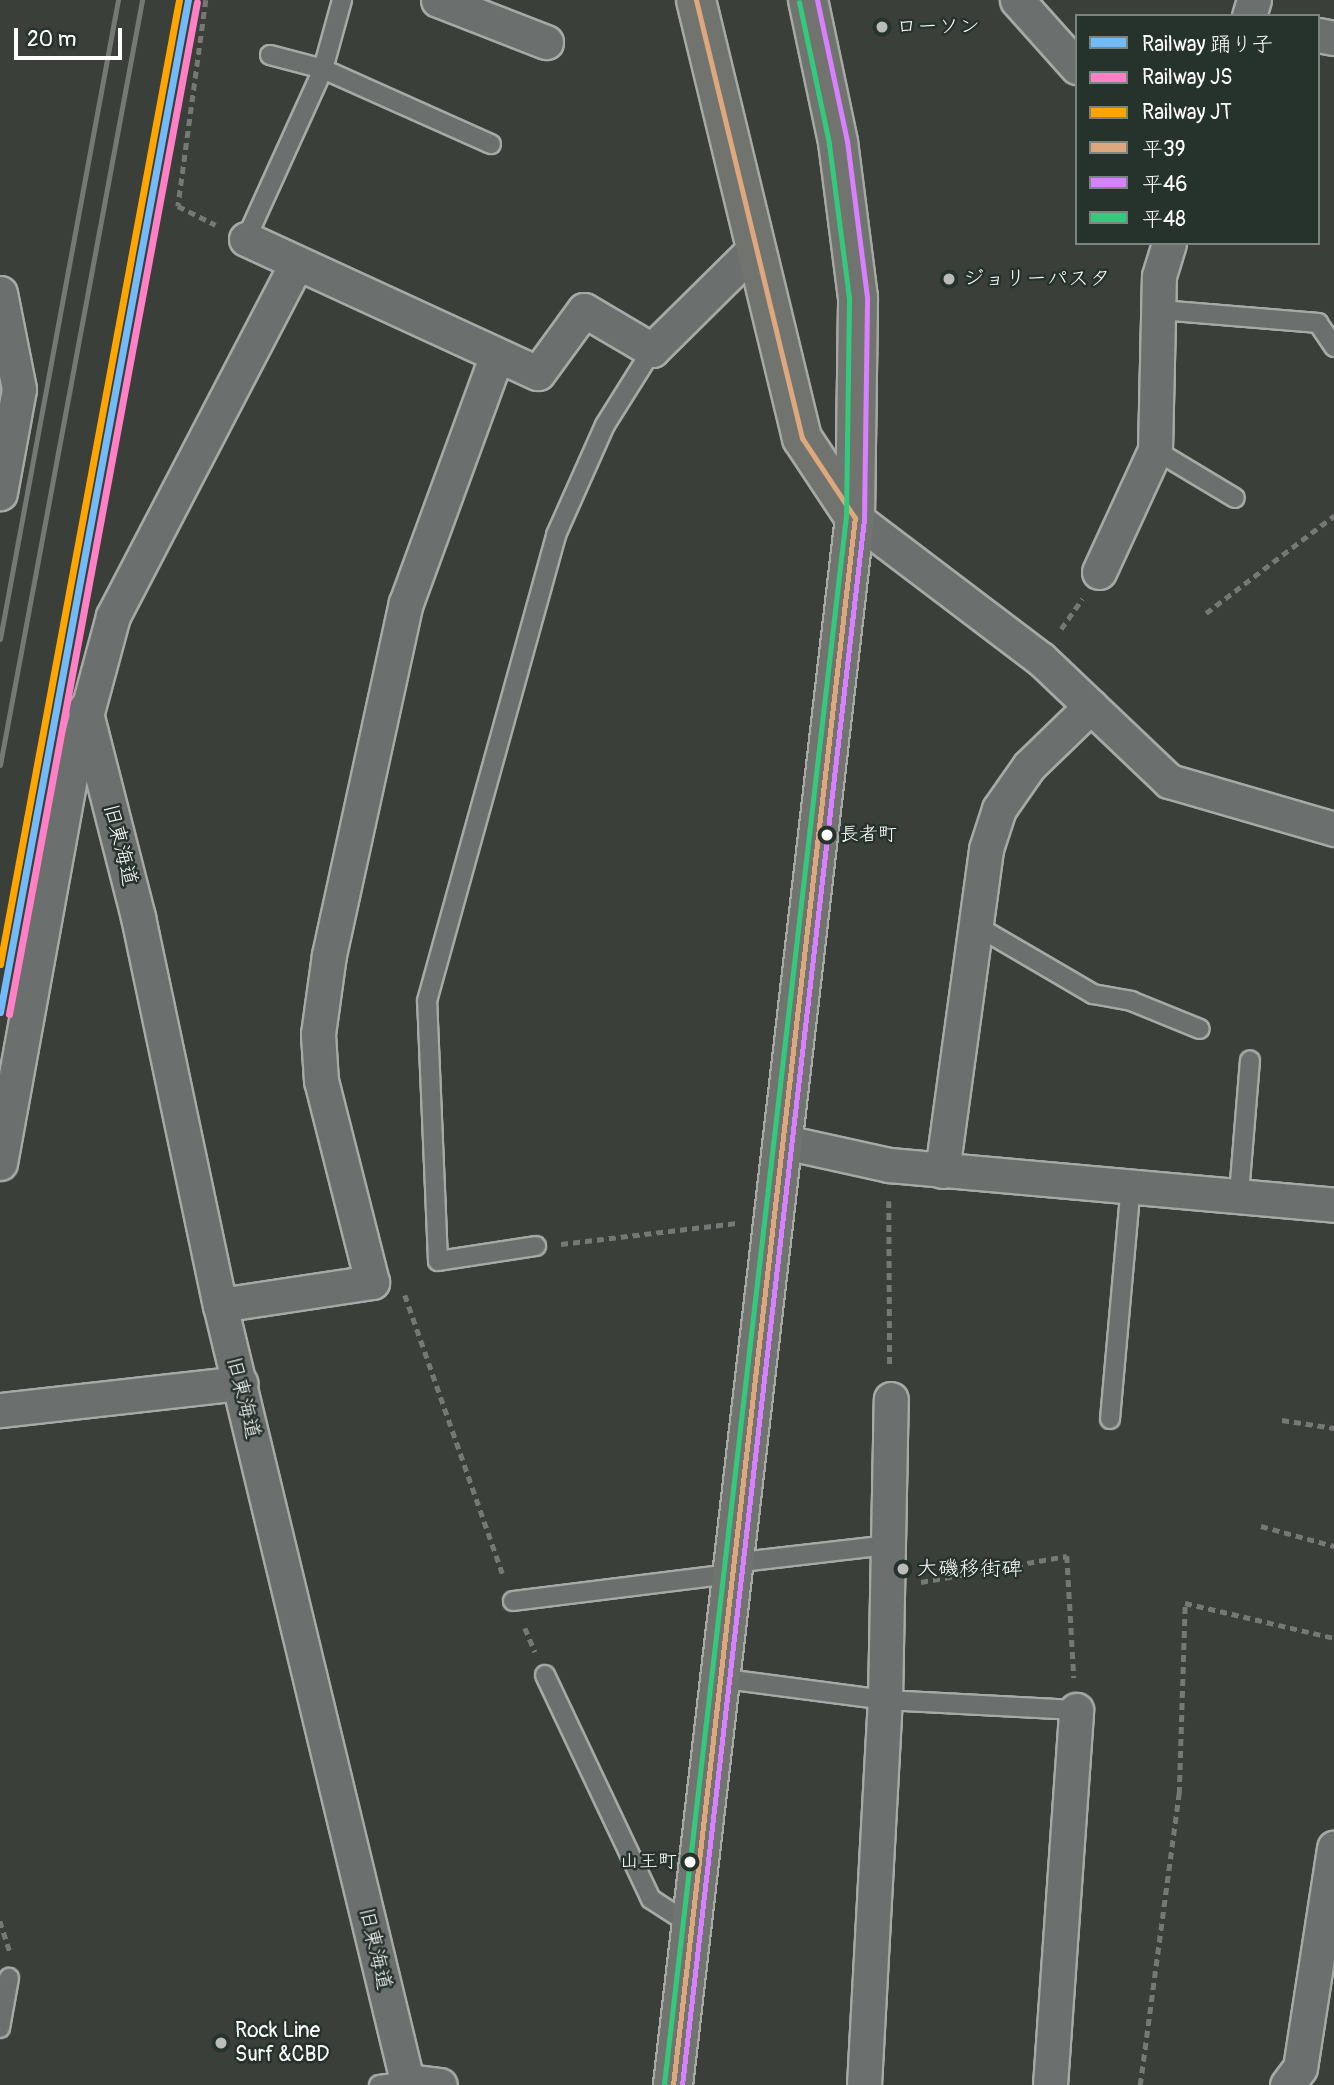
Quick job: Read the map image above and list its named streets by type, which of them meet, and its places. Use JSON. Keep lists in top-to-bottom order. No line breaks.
{"streets":{"street":["旧東海道"]},"places":["ローソン","ジョリーパスタ","長者町","大磯移街碑","山王町","Rock Line Surf &CBD"],"lines":["rail line 踊り子","rail line JT","transit line 平39","transit line 平46","rail line JS","transit line 平48"],"legend":["Railway 踊り子","Railway JS","Railway JT","平39","平46","平48"],"scale_bar":"20 m"}
